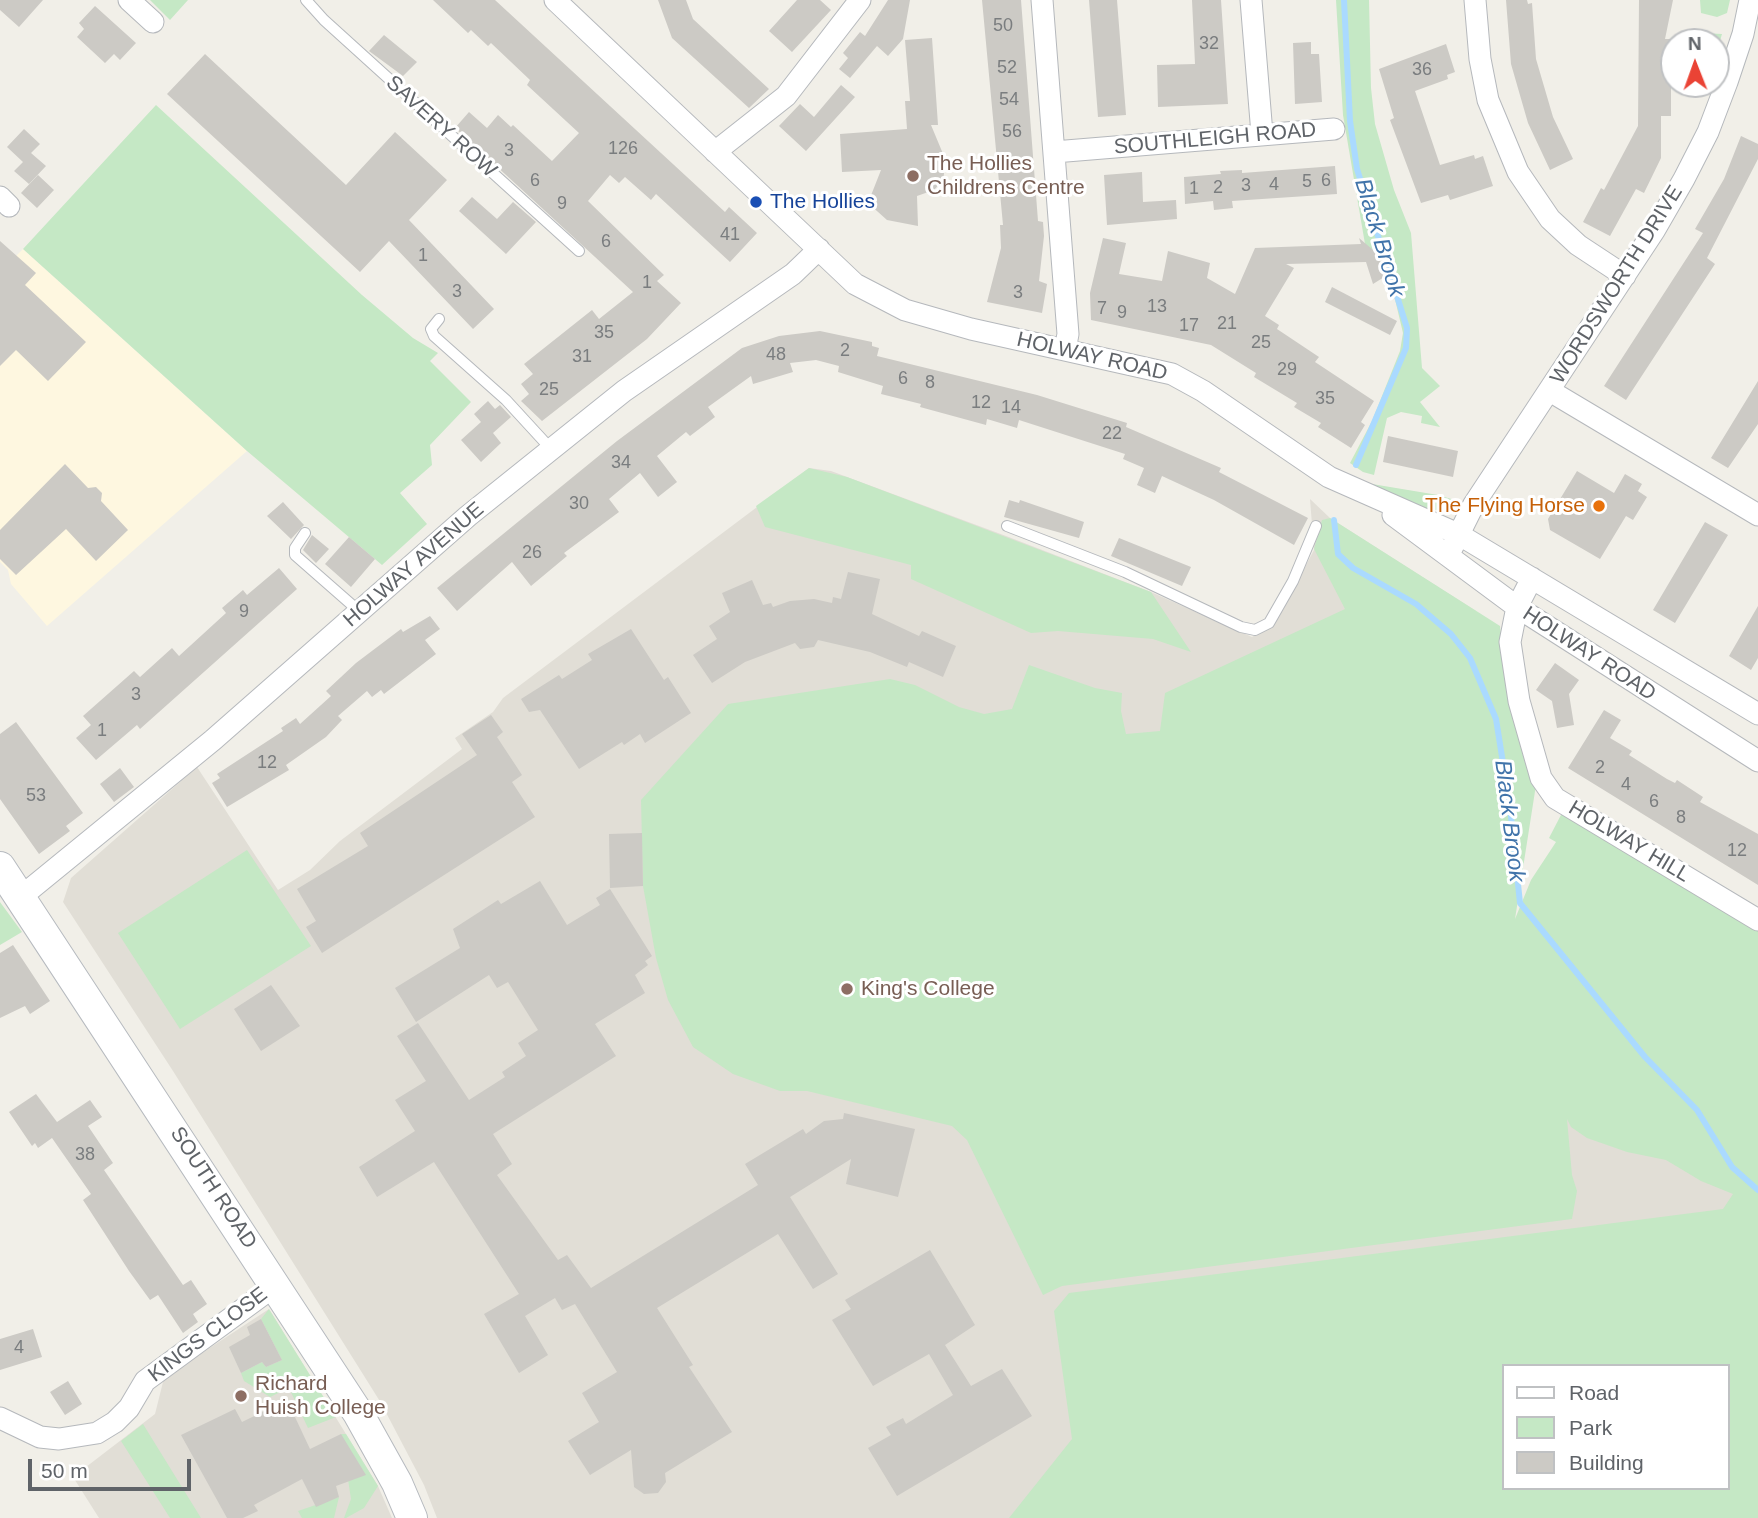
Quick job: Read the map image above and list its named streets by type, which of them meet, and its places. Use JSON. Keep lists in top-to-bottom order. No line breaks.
{"streets":{"main road":["SOUTH ROAD"],"street":["SOUTHLEIGH ROAD","WORDSWORTH DRIVE","HOLWAY ROAD","HOLWAY AVENUE","HOLWAY HILL","KINGS CLOSE"],"lane":["SAVERY ROW"]},"crossings":[["WORDSWORTH DRIVE","HOLWAY ROAD"],["HOLWAY ROAD","HOLWAY AVENUE"],["HOLWAY ROAD","HOLWAY HILL"],["HOLWAY AVENUE","SOUTH ROAD"],["SOUTH ROAD","KINGS CLOSE"]],"water":["Black Brook"],"places":["The Hollies Childrens Centre","The Hollies","The Flying Horse","King's College","Richard Huish College"],"house_numbers":["50","32","52","36","54","56","126","3","6","6","5","4","3","2","1","9","41","6","1","1","3","3","13","7","9","21","17","35","25","2","48","31","29","6","8","25","35","12","14","22","34","30","26","9","3","1","12","2","4","53","6","8","12","38","4"],"legend":["Road","Park","Building"],"scale_bar":"50 m","north":"top"}
